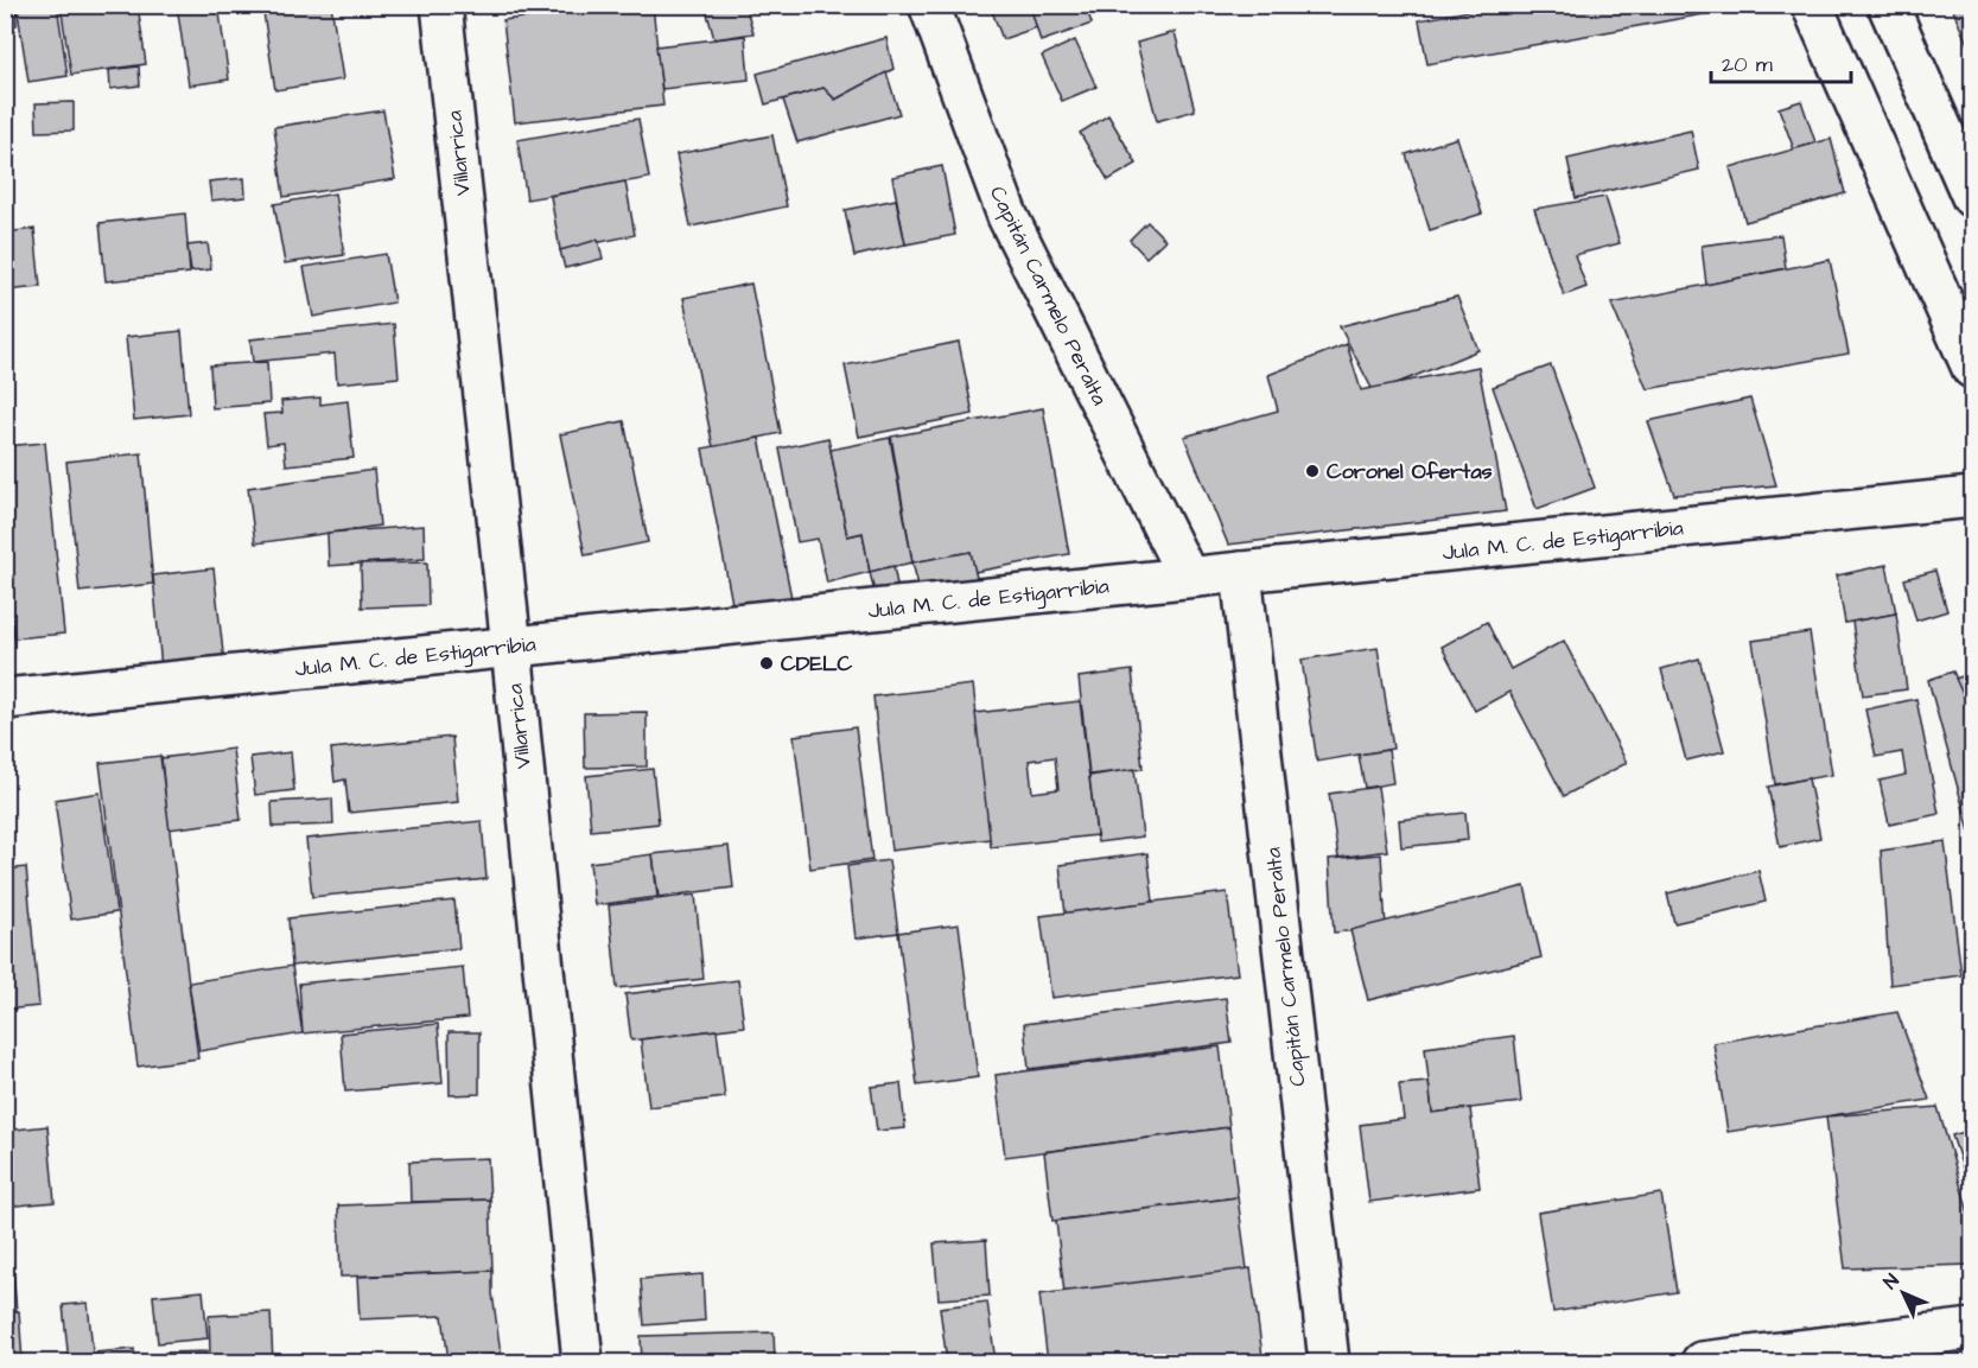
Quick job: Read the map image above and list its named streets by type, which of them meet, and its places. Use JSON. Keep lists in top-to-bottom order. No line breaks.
{"streets":{"main road":["Villarrica","Capitán Carmelo Peralta","Jula M. C. de Estigarribia"]},"crossings":[["Villarrica","Jula M. C. de Estigarribia"],["Capitán Carmelo Peralta","Jula M. C. de Estigarribia"]],"places":["Coronel Ofertas","CDELC"],"scale_bar":"20 m","north":"top left"}
